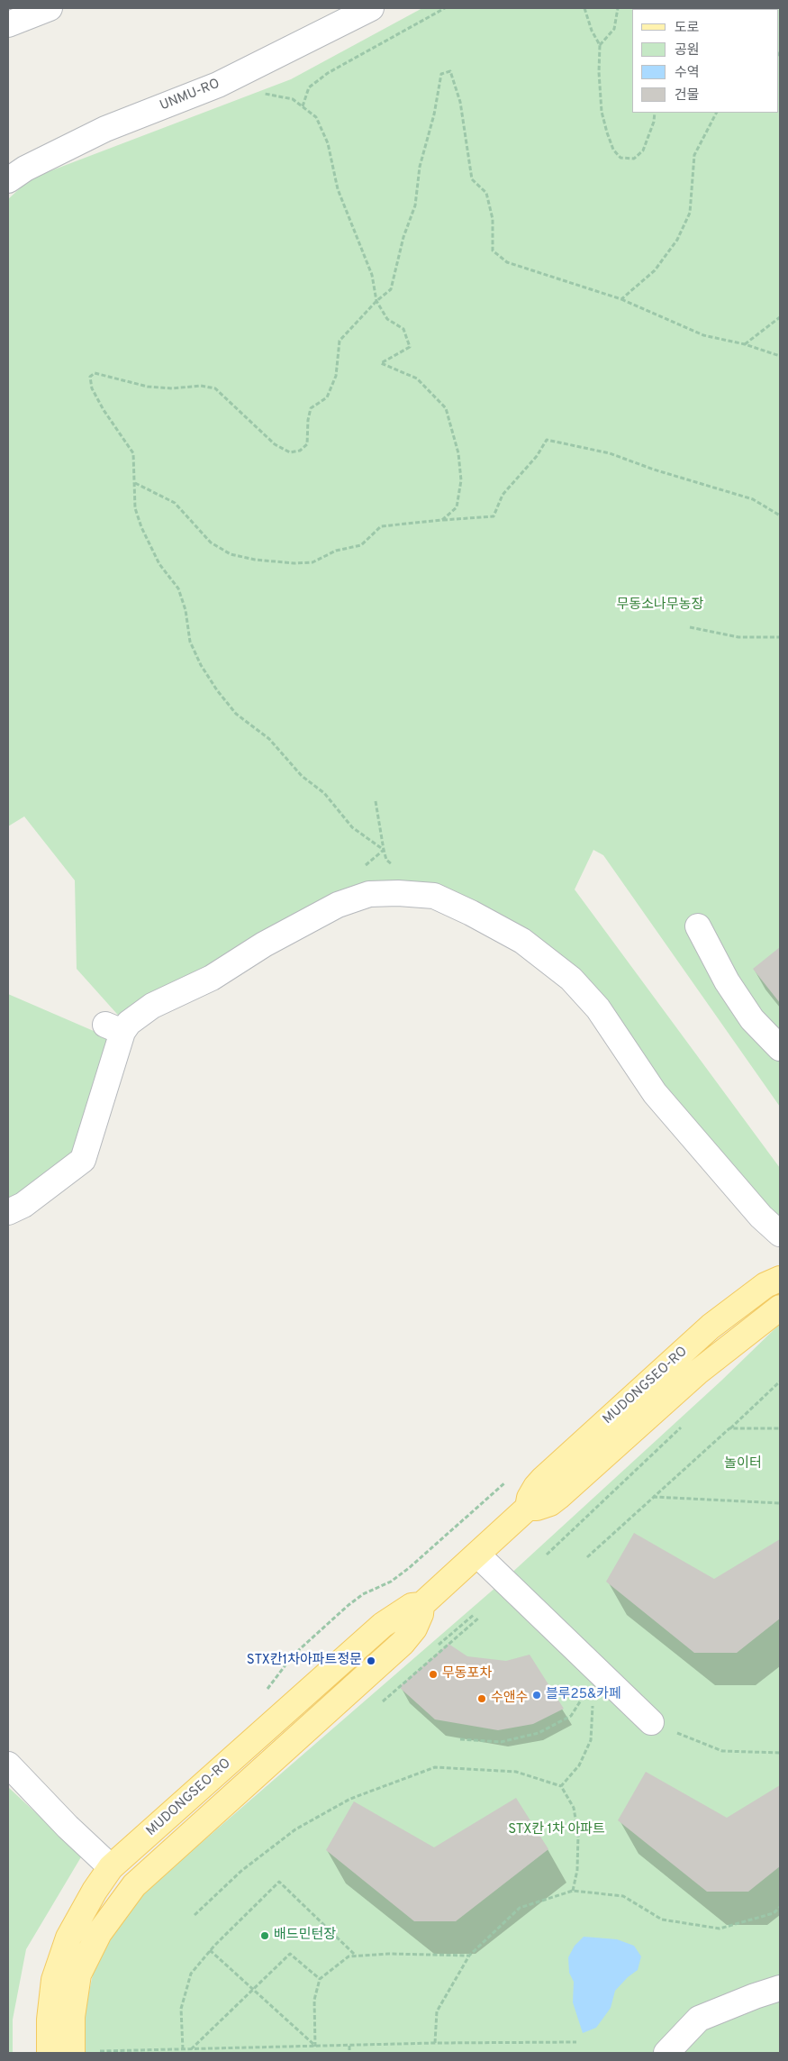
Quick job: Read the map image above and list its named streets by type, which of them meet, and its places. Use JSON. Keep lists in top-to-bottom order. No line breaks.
{"streets":{"main road":["MUDONGSEO-RO"],"street":["UNMU-RO"]},"parks":["무동소나무농장","놀이터","STX칸 1차 아파트"],"places":["STX칸1차아파트정문","무동포차","블루25&카페","수앤수","배드민턴장"],"legend":["도로","공원","수역","건물"]}
